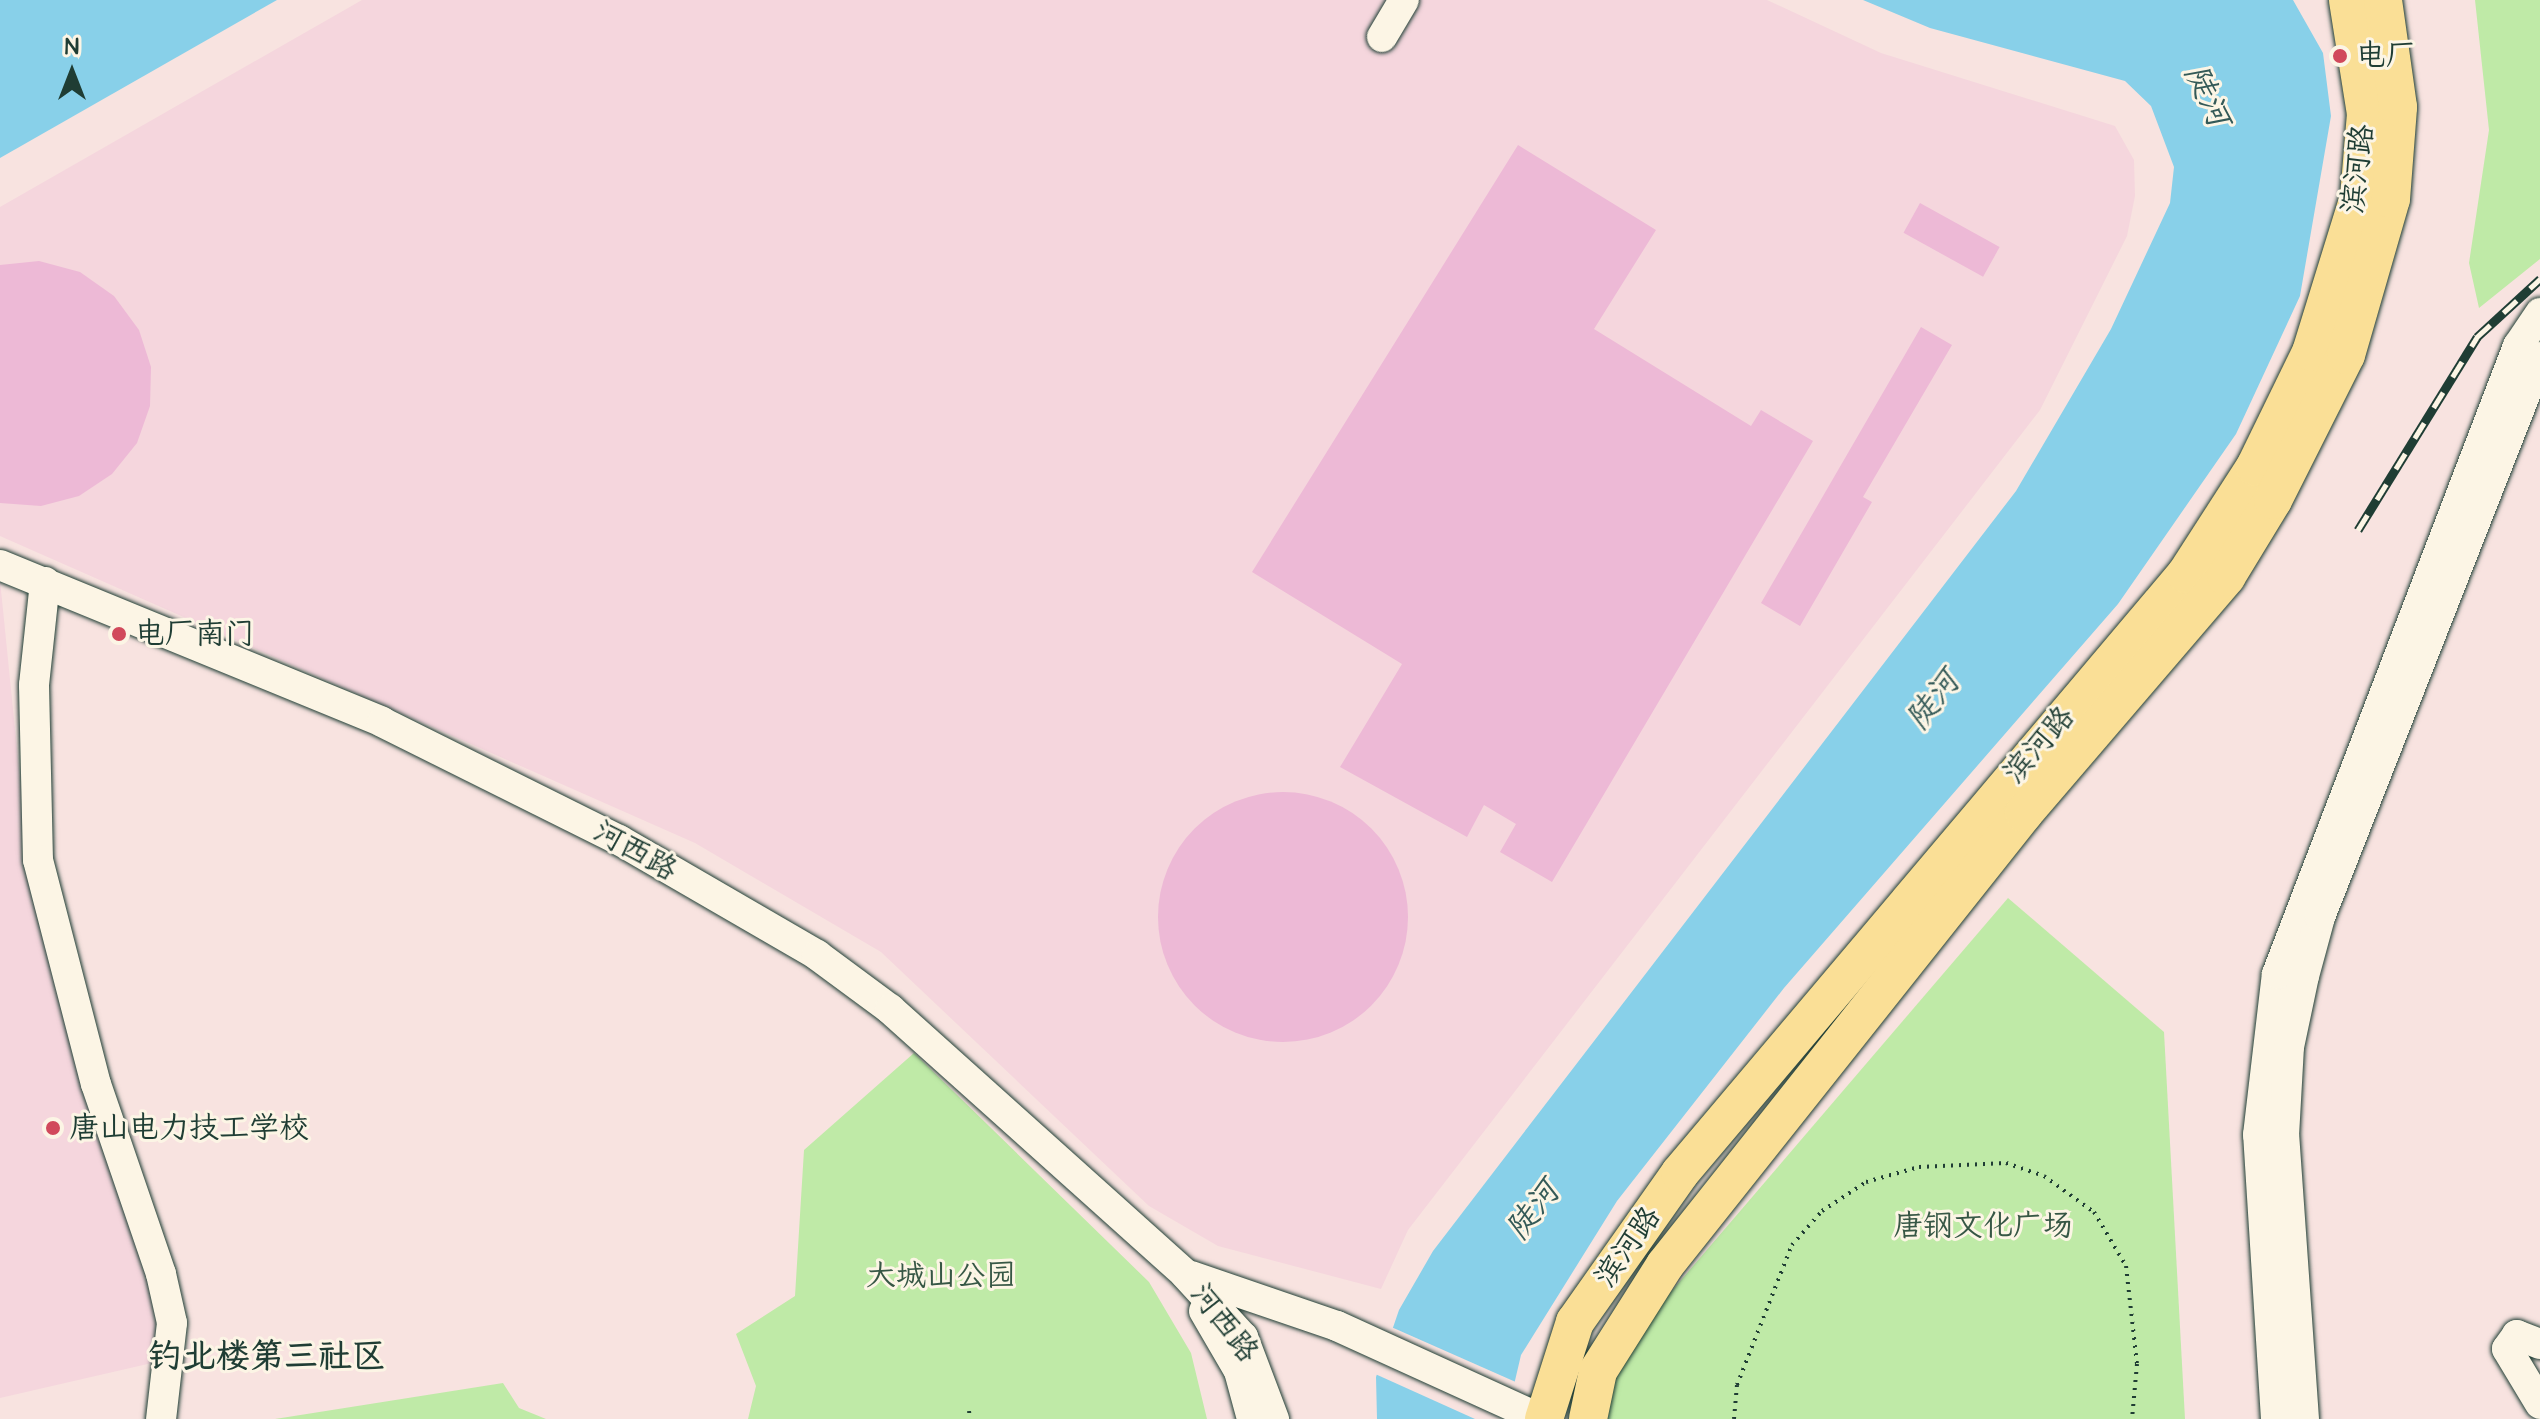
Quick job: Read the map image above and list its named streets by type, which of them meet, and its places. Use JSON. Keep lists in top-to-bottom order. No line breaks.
{"streets":{"main road":["滨河路"],"street":["河西路"]},"districts":["钓北楼第三社区"],"water":["陡河"],"parks":["唐钢文化广场","大城山公园"],"places":["电厂","电厂南门","唐山电力技工学校"],"north":"top"}
